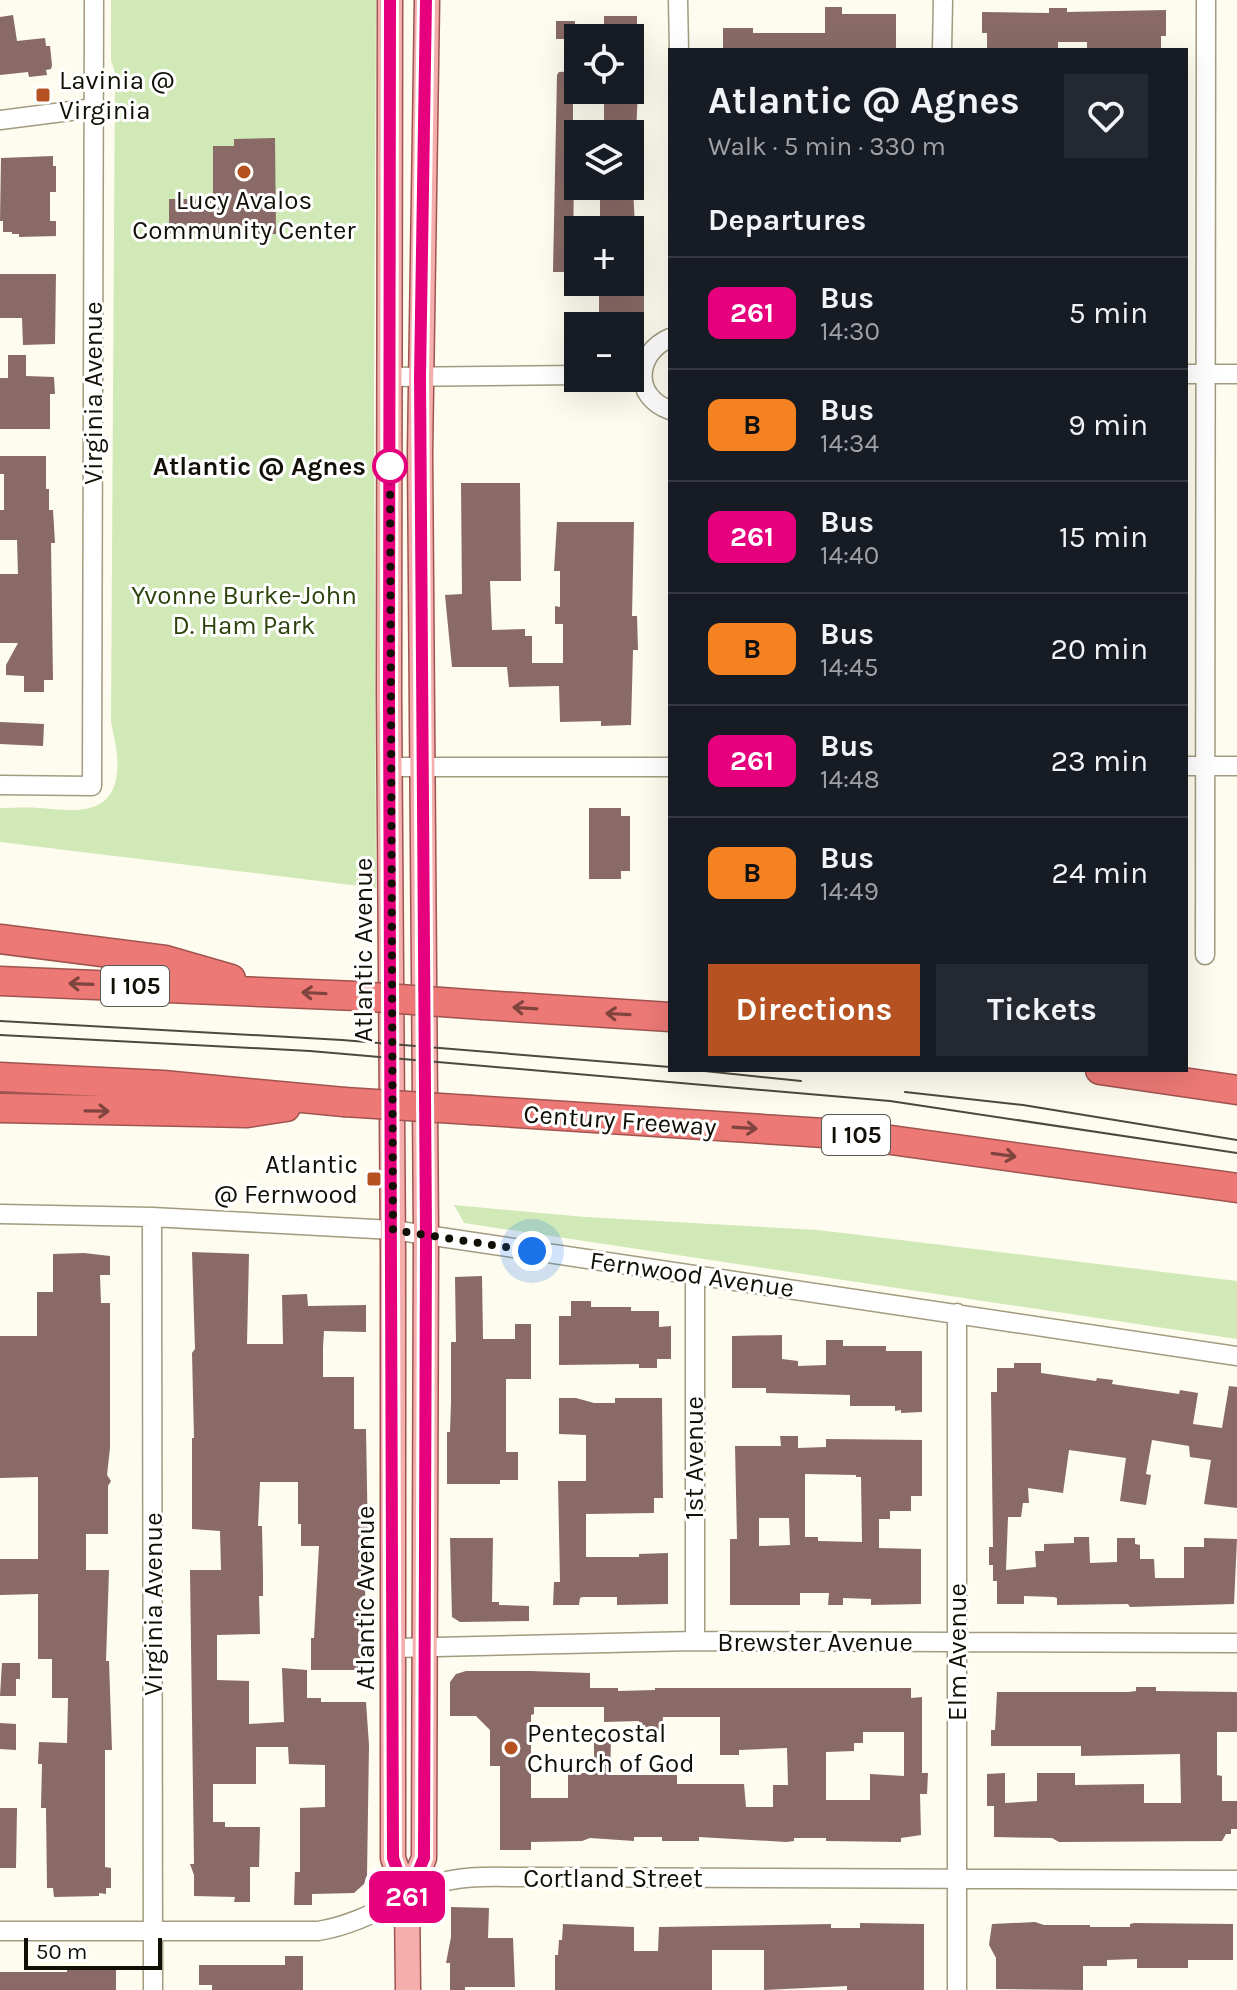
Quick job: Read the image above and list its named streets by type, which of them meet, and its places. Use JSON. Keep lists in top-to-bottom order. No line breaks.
{"streets":{"highway":["I 105","Century Freeway"],"main road":["Atlantic Avenue"],"street":["Virginia Avenue","Fernwood Avenue","1st Avenue","Brewster Avenue","Elm Avenue","Cortland Street"]},"crossings":[["Virginia Avenue","Fernwood Avenue"],["Virginia Avenue","Cortland Street"],["Atlantic Avenue","Fernwood Avenue"],["Atlantic Avenue","Brewster Avenue"],["Atlantic Avenue","Cortland Street"],["Fernwood Avenue","1st Avenue"],["Fernwood Avenue","Elm Avenue"],["1st Avenue","Brewster Avenue"],["Brewster Avenue","Elm Avenue"],["Elm Avenue","Cortland Street"]],"parks":["Yvonne Burke-John D. Ham Park"],"places":{"transit":["Lavinia @ Virginia","Atlantic @ Fernwood"],"other":["Lucy Avalos Community Center","Atlantic @ Agnes","Pentecostal Church of God"]},"lines":["bus line 261"],"scale_bar":"50 m","page":{"on_map":"261","map_buttons":["+","−"],"heading":[["Atlantic @ Agnes","Walk · 5 min · 330 m"],"Departures"],"list":[{"mark":"261","name":"Bus","note":"14:30","value":"5 min"},{"mark":"B","name":"Bus","note":"14:34","value":"9 min"},{"mark":"261","name":"Bus","note":"14:40","value":"15 min"},{"mark":"B","name":"Bus","note":"14:45","value":"20 min"},{"mark":"261","name":"Bus","note":"14:48","value":"23 min"},{"mark":"B","name":"Bus","note":"14:49","value":"24 min"}],"buttons":["Directions","Tickets"],"scale":"50 m"}}
